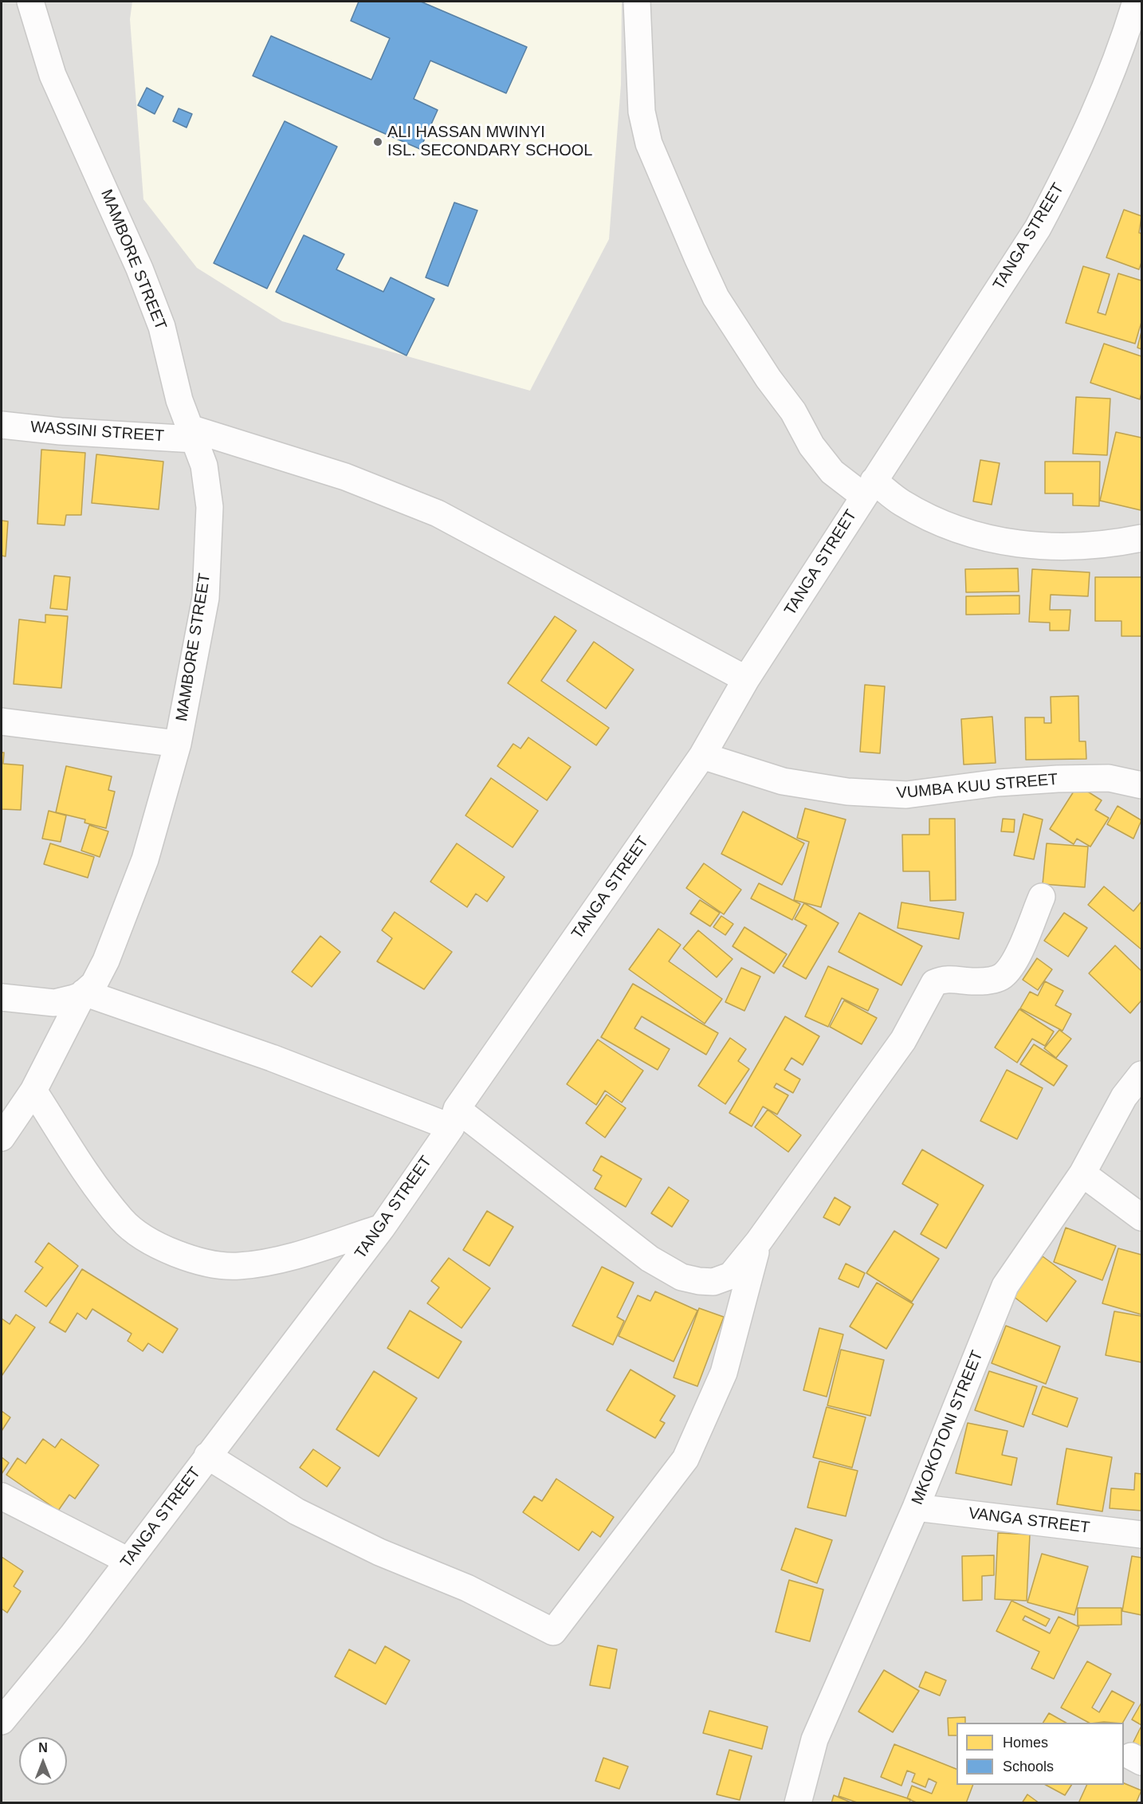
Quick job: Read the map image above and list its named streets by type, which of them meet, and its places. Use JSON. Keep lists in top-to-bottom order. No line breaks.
{"streets":{"street":["TANGA STREET","MAMBORE STREET","WASSINI STREET","VUMBA KUU STREET","MKOKOTONI STREET","VANGA STREET"]},"crossings":[["TANGA STREET","WASSINI STREET"],["TANGA STREET","VUMBA KUU STREET"],["MAMBORE STREET","WASSINI STREET"],["MKOKOTONI STREET","VANGA STREET"]],"places":["ALI HASSAN MWINYI ISL. SECONDARY SCHOOL"],"legend":["Homes","Schools"],"north":"top"}
